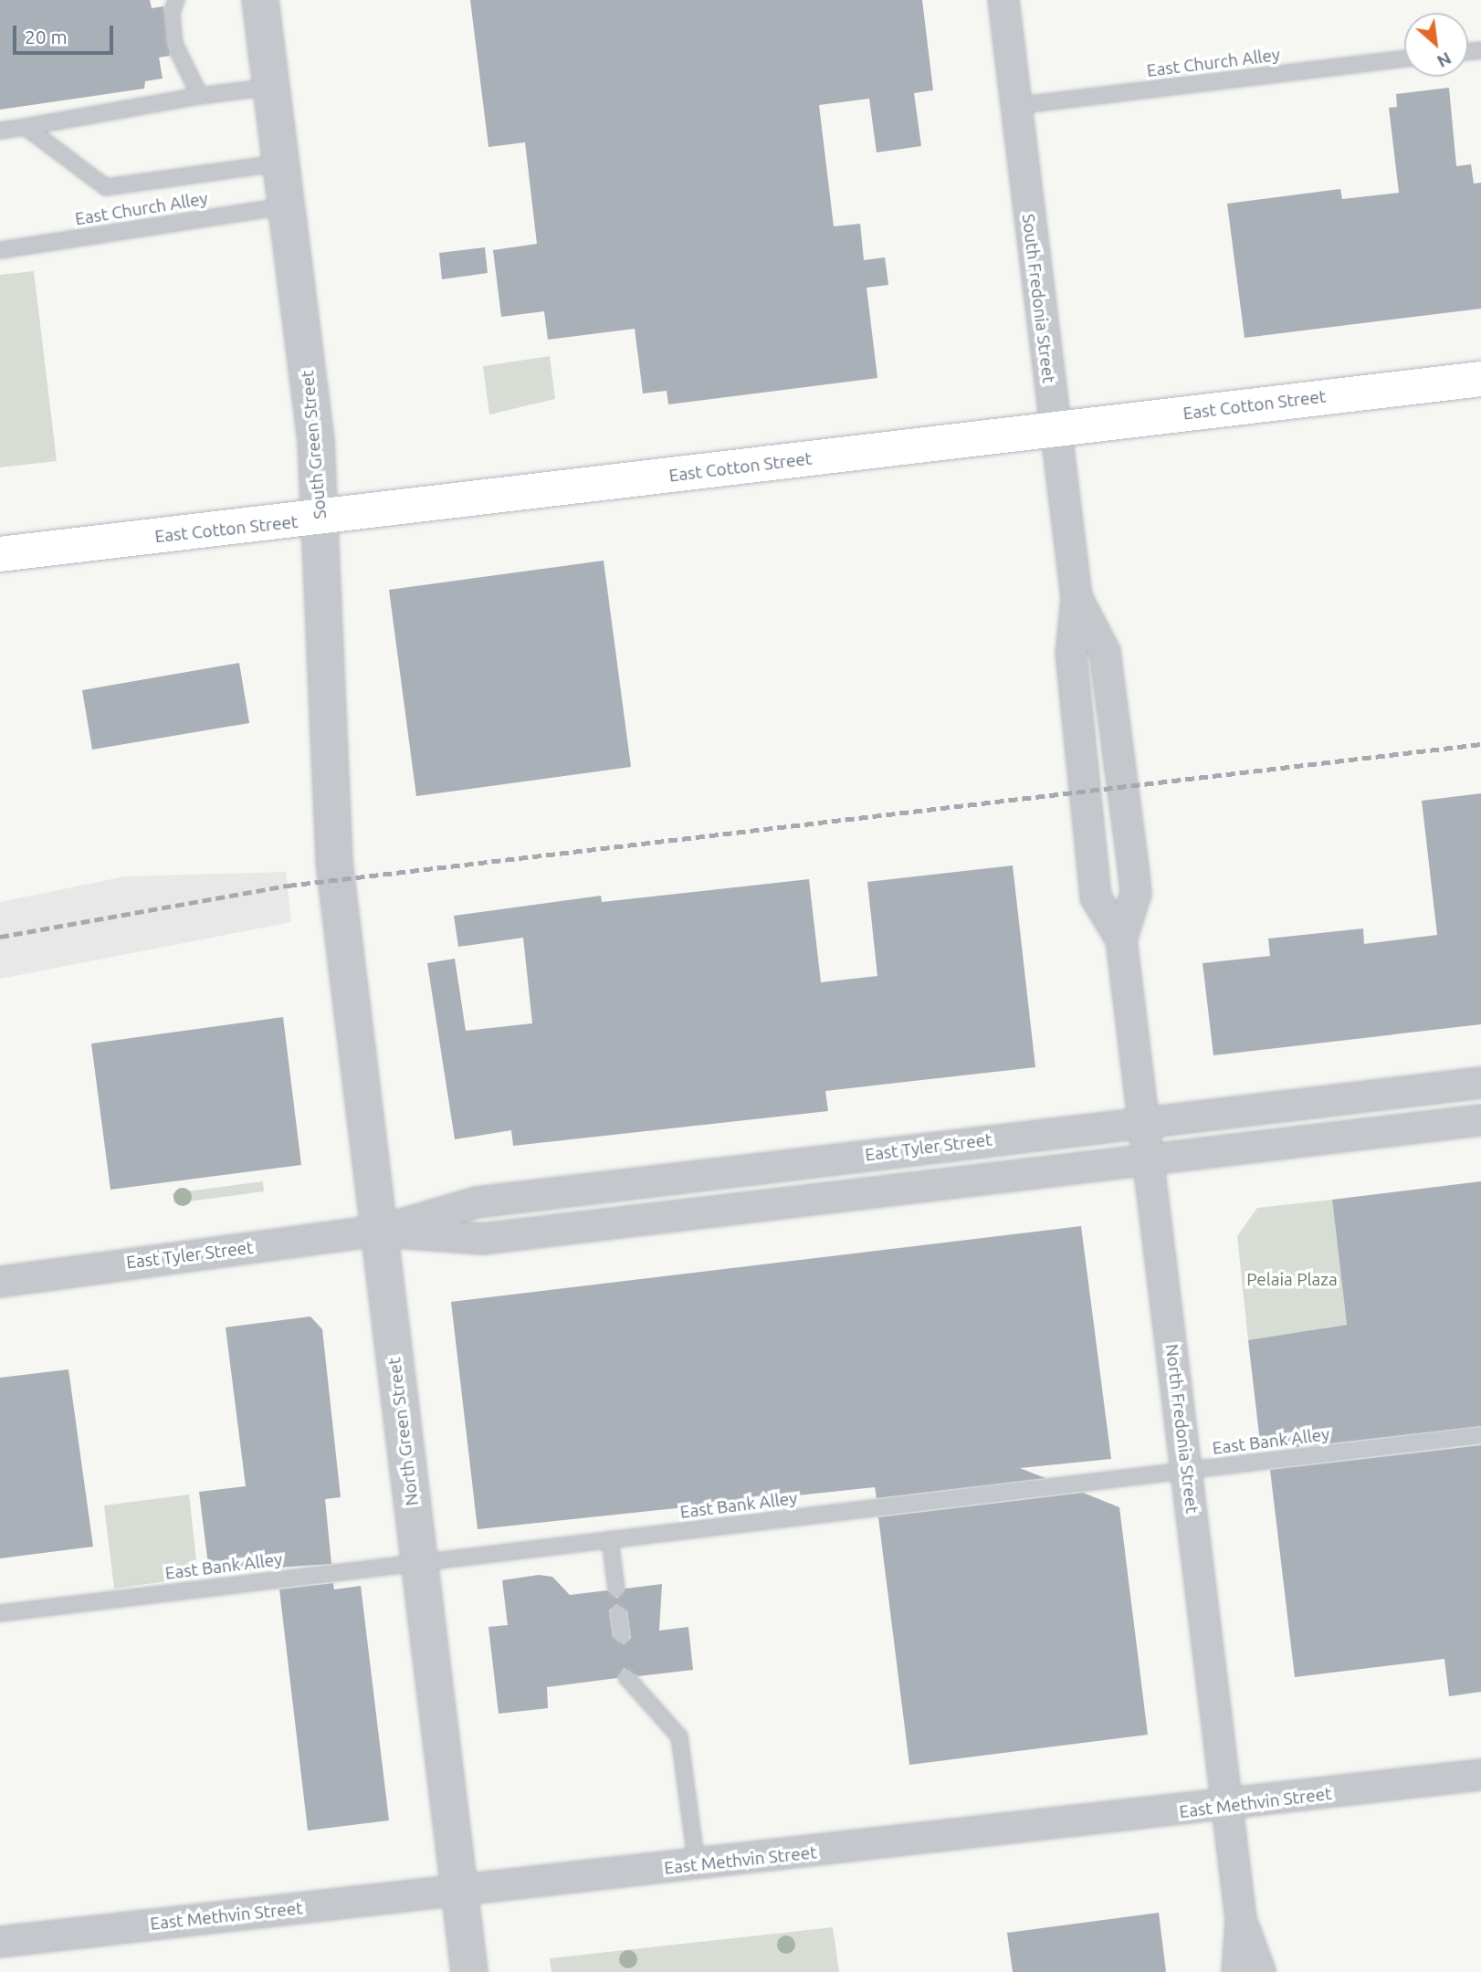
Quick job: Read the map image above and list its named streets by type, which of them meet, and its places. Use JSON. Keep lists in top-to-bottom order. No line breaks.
{"streets":{"main road":["East Cotton Street"],"street":["South Fredonia Street","South Green Street","East Tyler Street","North Fredonia Street","North Green Street","East Methvin Street"],"lane":["East Church Alley","East Bank Alley"]},"crossings":[["East Church Alley","South Fredonia Street"],["East Church Alley","South Green Street"],["South Fredonia Street","East Cotton Street"],["South Fredonia Street","North Fredonia Street"],["East Cotton Street","South Green Street"],["South Green Street","North Green Street"],["East Tyler Street","North Fredonia Street"],["East Tyler Street","North Green Street"],["North Fredonia Street","East Bank Alley"],["North Fredonia Street","East Methvin Street"],["North Green Street","East Bank Alley"],["North Green Street","East Methvin Street"]],"parks":["Pelaia Plaza"],"scale_bar":"20 m","north":"bottom right"}
